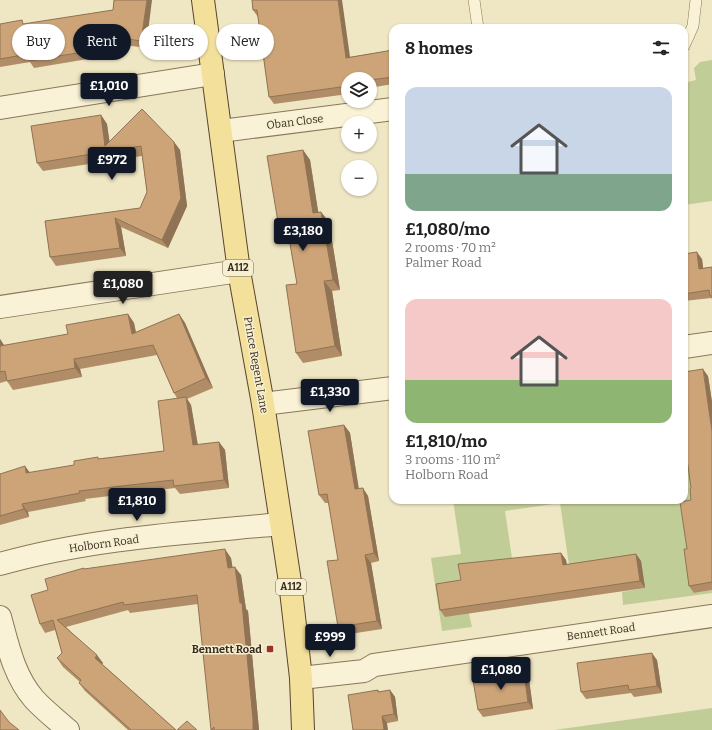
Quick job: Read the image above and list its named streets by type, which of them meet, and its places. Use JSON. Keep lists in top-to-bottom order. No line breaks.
{"streets":{"main road":["A112","Prince Regent Lane"],"street":["Oban Close","Holborn Road","Bennett Road"]},"crossings":[["Oban Close","Prince Regent Lane"],["Prince Regent Lane","Holborn Road"],["Prince Regent Lane","Bennett Road"]],"places":{"transit":["Bennett Road"]},"page":{"chip":["Buy","Rent","Filters","New"],"heading":"8 homes","map_buttons":["+","−"],"list":[{"name":"£1,080/mo","note":"2 rooms · 70 m² · Palmer Road"},{"name":"£1,810/mo","note":"3 rooms · 110 m² · Holborn Road"}],"price":["£1,010","£972","£3,180","£1,080","£1,330","£1,810","£999","£1,080"]}}
